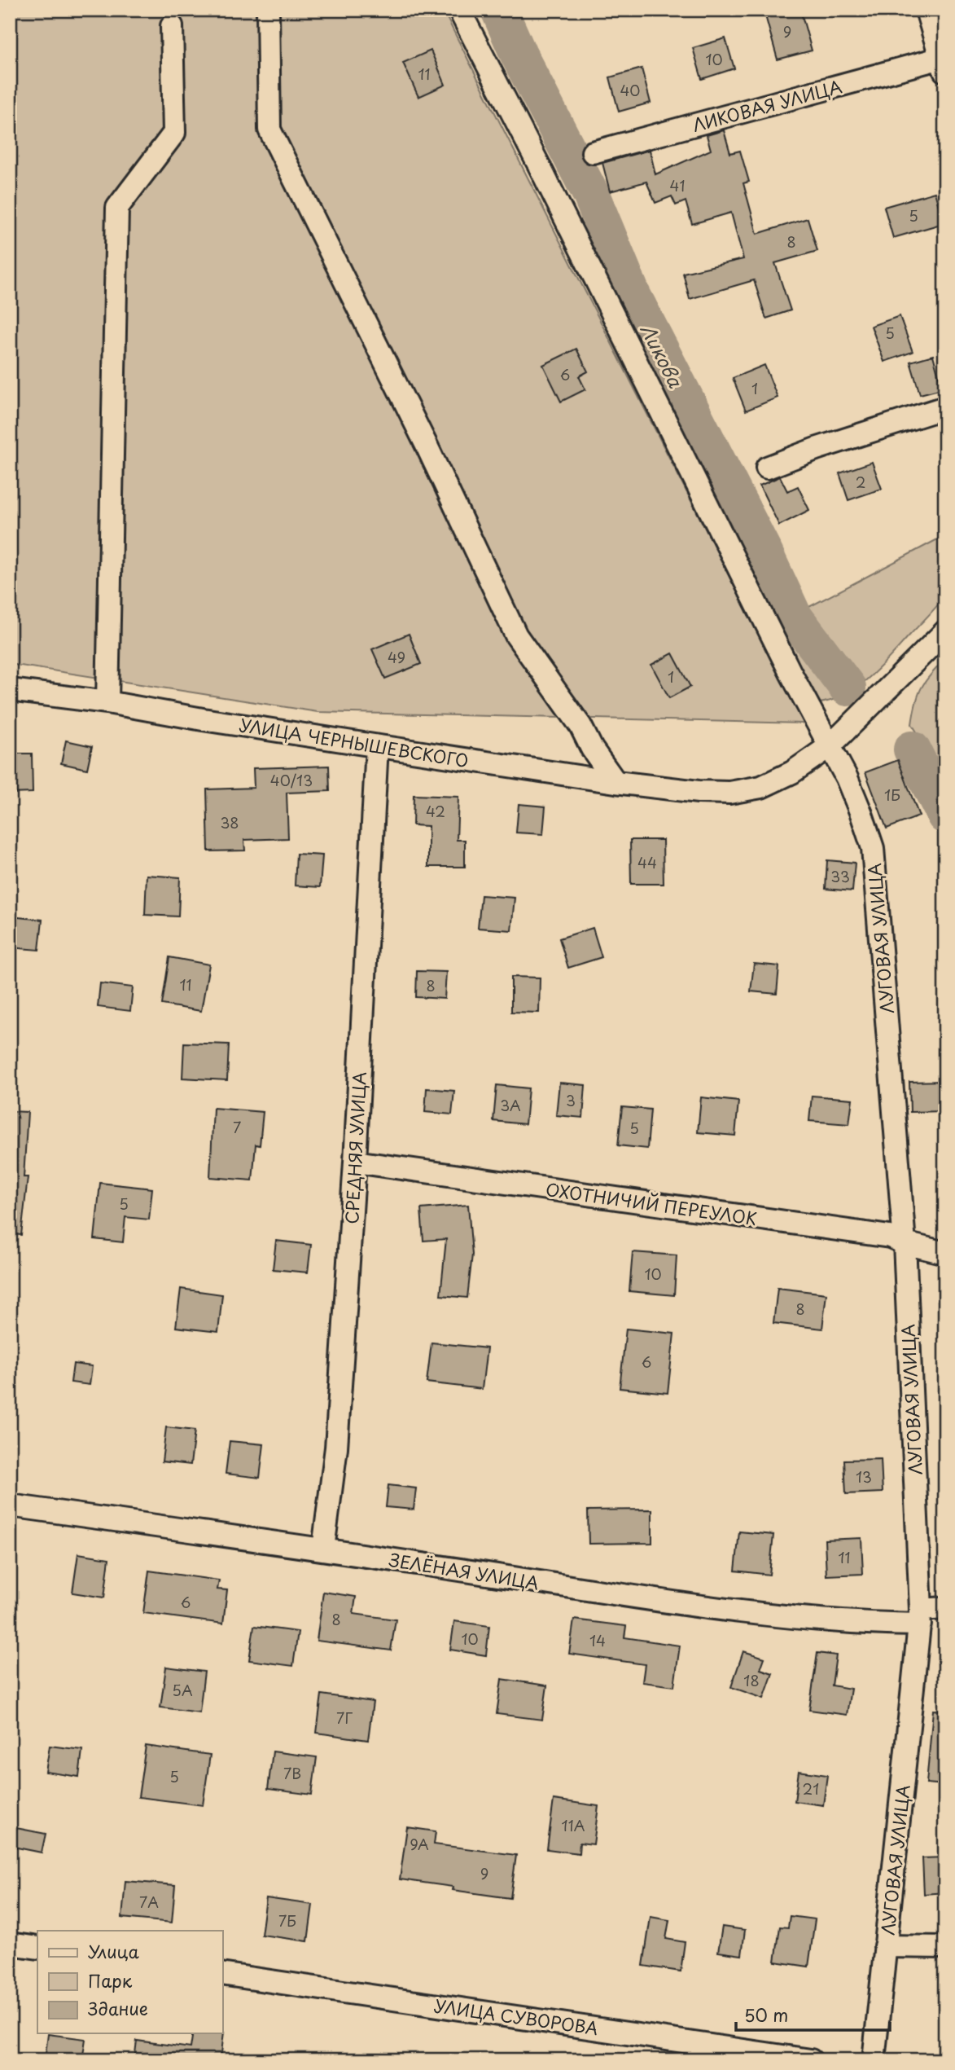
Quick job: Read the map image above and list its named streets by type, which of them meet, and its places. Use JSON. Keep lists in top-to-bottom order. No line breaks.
{"streets":{"street":["ЛИКОВАЯ УЛИЦА","УЛИЦА ЧЕРНЫШЕВСКОГО","ЛУГОВАЯ УЛИЦА","СРЕДНЯЯ УЛИЦА","ОХОТНИЧИЙ ПЕРЕУЛОК","ЗЕЛЁНАЯ УЛИЦА","УЛИЦА СУВОРОВА"]},"crossings":[["УЛИЦА ЧЕРНЫШЕВСКОГО","ЛУГОВАЯ УЛИЦА"],["УЛИЦА ЧЕРНЫШЕВСКОГО","СРЕДНЯЯ УЛИЦА"],["ЛУГОВАЯ УЛИЦА","ОХОТНИЧИЙ ПЕРЕУЛОК"],["ЛУГОВАЯ УЛИЦА","ЗЕЛЁНАЯ УЛИЦА"],["СРЕДНЯЯ УЛИЦА","ОХОТНИЧИЙ ПЕРЕУЛОК"],["СРЕДНЯЯ УЛИЦА","ЗЕЛЁНАЯ УЛИЦА"]],"water":["Ликова"],"house_numbers":["9","10","11","40","41","5","8","5","6","1","2","49","1","40/13","1Б","42","38","44","33","11","8","3","3А","7","5","5","10","8","6","13","11","6","8","10","14","18","5А","7Г","7В","5","21","11А","9А","9","7А","7Б"],"legend":["Улица","Парк","Здание"],"scale_bar":"50 m"}
